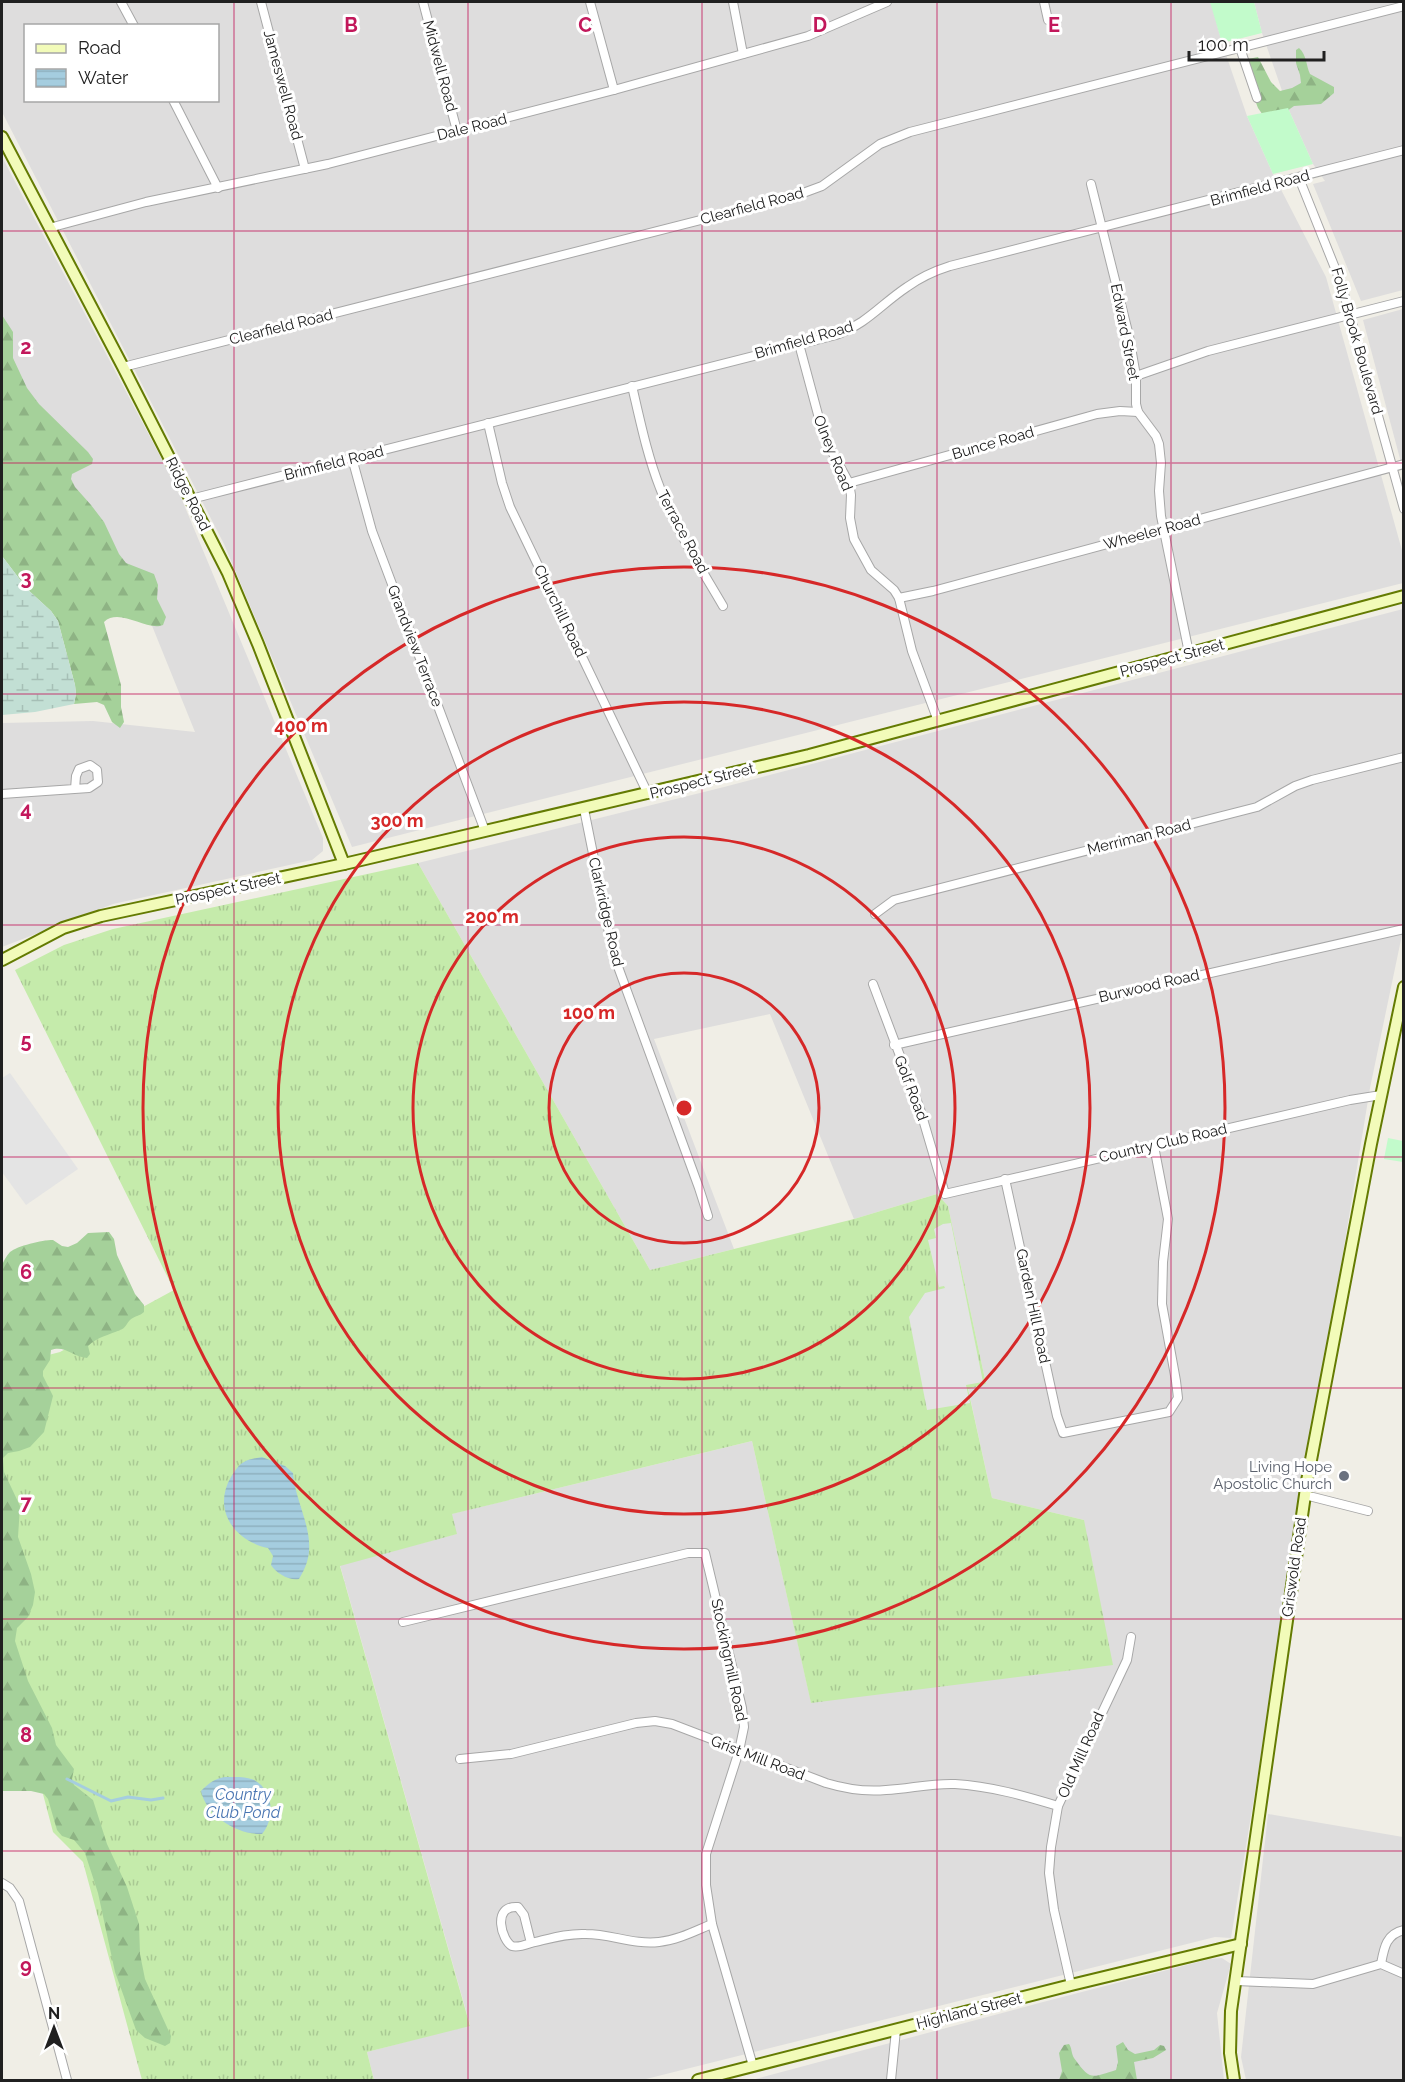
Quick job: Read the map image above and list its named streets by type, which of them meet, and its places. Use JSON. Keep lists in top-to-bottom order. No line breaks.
{"streets":{"street":["Midwell Road","Jameswell Road","Dale Road","Brimfield Road","Clearfield Road","Edward Street","Folly Brook Boulevard","Bunce Road","Olney Road","Ridge Road","Terrace Road","Wheeler Road","Churchill Road","Grandview Terrace","Prospect Street","Merriman Road","Clarkridge Road","Burwood Road","Golf Road","Country Club Road","Garden Hill Road","Griswold Road","Stockingmill Road","Old Mill Road","Grist Mill Road","Highland Street"]},"crossings":[["Midwell Road","Dale Road"],["Jameswell Road","Dale Road"],["Dale Road","Ridge Road"],["Brimfield Road","Edward Street"],["Brimfield Road","Folly Brook Boulevard"],["Brimfield Road","Olney Road"],["Brimfield Road","Ridge Road"],["Brimfield Road","Terrace Road"],["Brimfield Road","Churchill Road"],["Brimfield Road","Grandview Terrace"],["Clearfield Road","Ridge Road"],["Edward Street","Bunce Road"],["Folly Brook Boulevard","Wheeler Road"],["Bunce Road","Olney Road"],["Olney Road","Wheeler Road"],["Olney Road","Prospect Street"],["Ridge Road","Prospect Street"],["Churchill Road","Prospect Street"],["Grandview Terrace","Prospect Street"],["Prospect Street","Clarkridge Road"],["Burwood Road","Golf Road"],["Golf Road","Country Club Road"],["Country Club Road","Garden Hill Road"],["Country Club Road","Griswold Road"],["Griswold Road","Highland Street"],["Stockingmill Road","Grist Mill Road"],["Stockingmill Road","Highland Street"],["Old Mill Road","Grist Mill Road"],["Old Mill Road","Highland Street"]],"water":["Country Club Pond"],"places":["Living Hope Apostolic Church"],"legend":["Road","Water"],"scale_bar":"100 m","north":"top","grid":{"columns":["B","C","D","E"],"rows":["2","3","4","5","6","7","8","9"]},"rings":["400 m","300 m","200 m","100 m"]}
